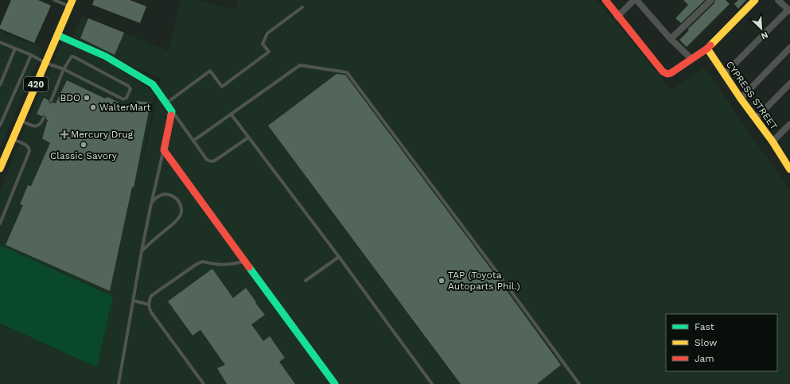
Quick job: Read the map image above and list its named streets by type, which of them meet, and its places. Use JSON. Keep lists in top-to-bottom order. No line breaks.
{"streets":{"street":["420","CYPRESS STREET"]},"places":{"other":["BDO","WalterMart","Classic Savory","TAP (Toyota Autoparts Phil.)"],"health":["Mercury Drug"]},"legend":["Fast","Slow","Jam"],"north":"bottom right"}
